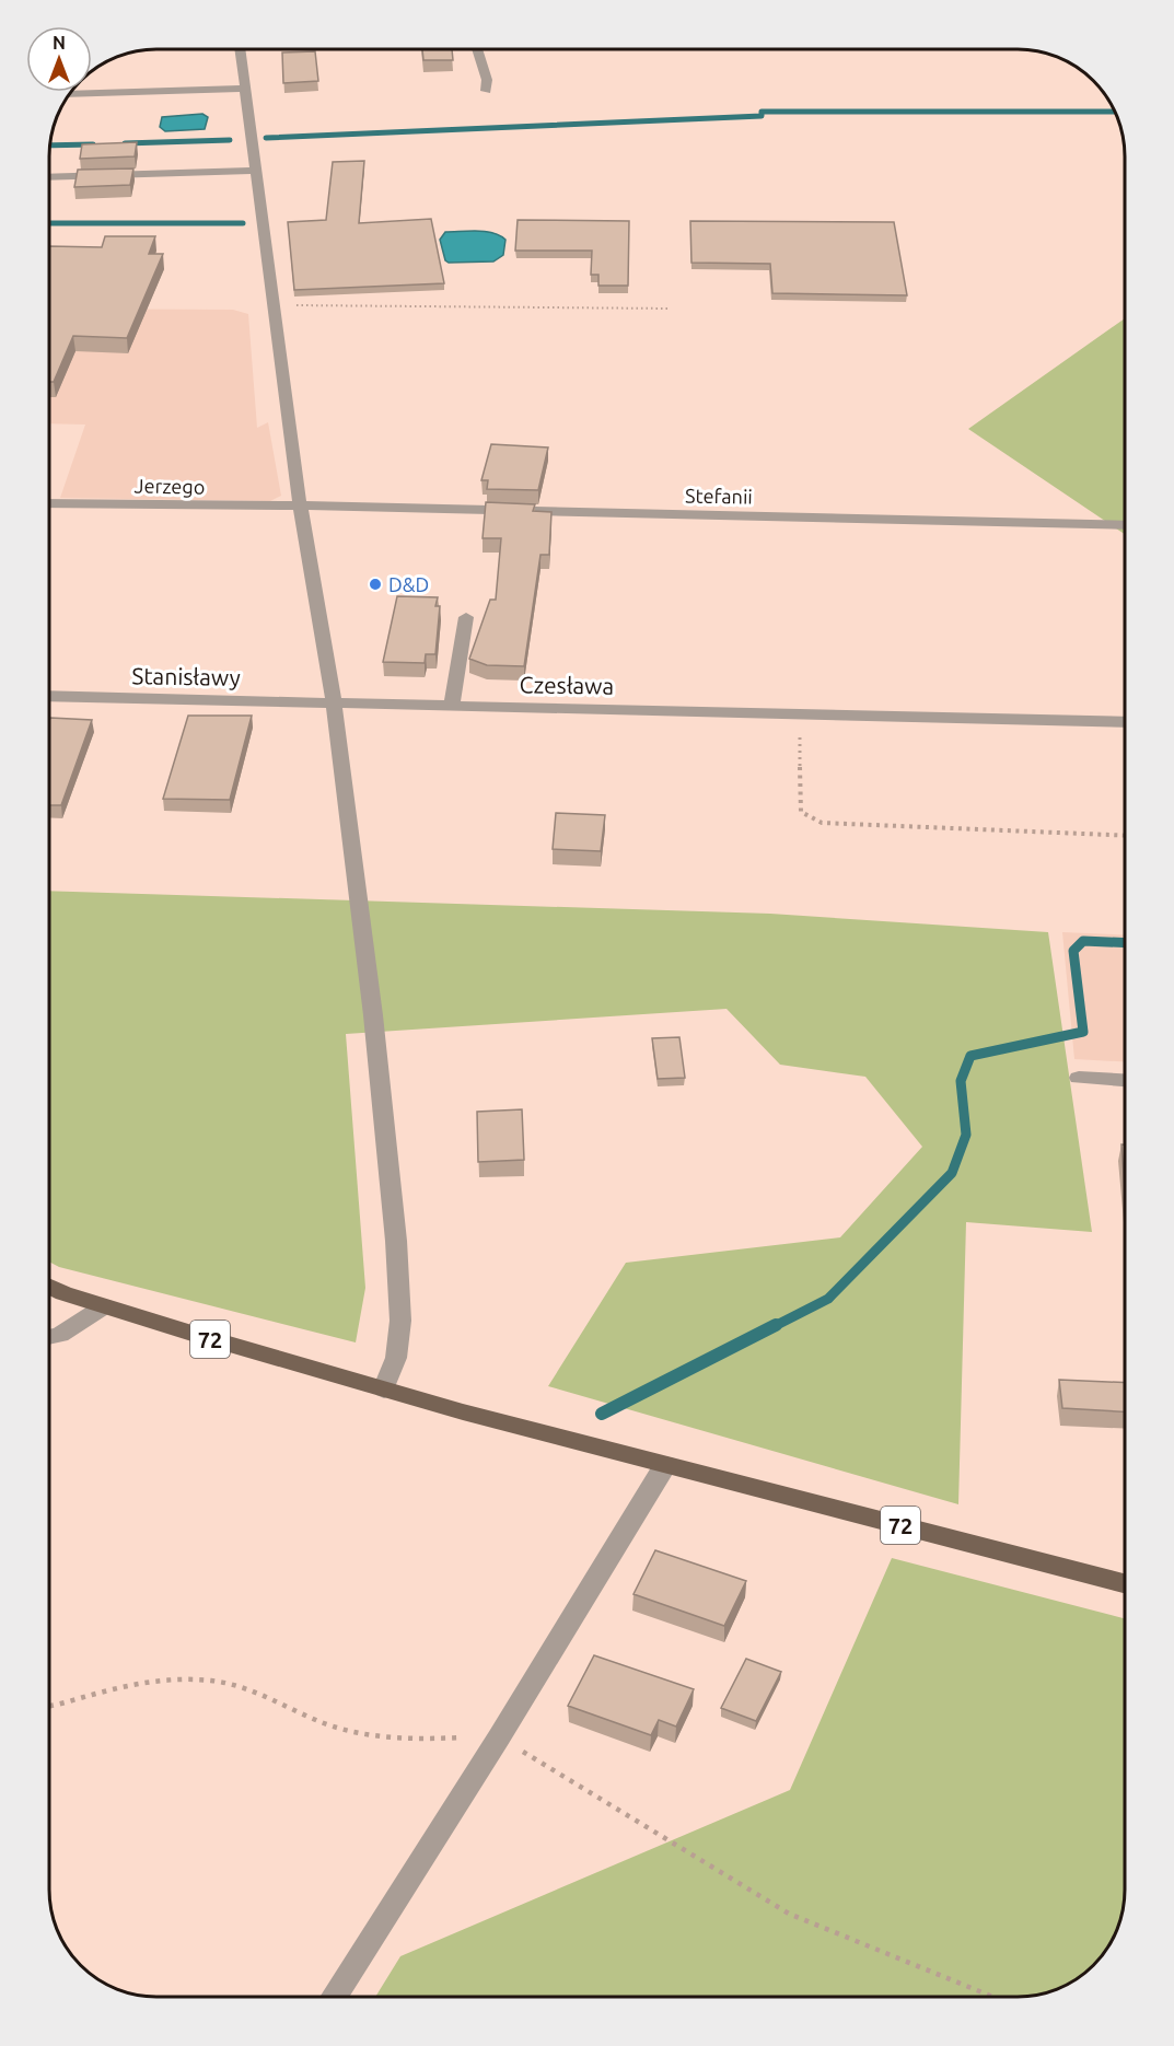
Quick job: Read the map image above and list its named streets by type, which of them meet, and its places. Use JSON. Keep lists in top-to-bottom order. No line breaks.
{"streets":{"main road":["72"],"street":["Jerzego","Stefanii","Stanisławy","Czesława"]},"crossings":[["Jerzego","Stefanii"],["Stanisławy","Czesława"]],"places":["D&D"],"north":"top"}
